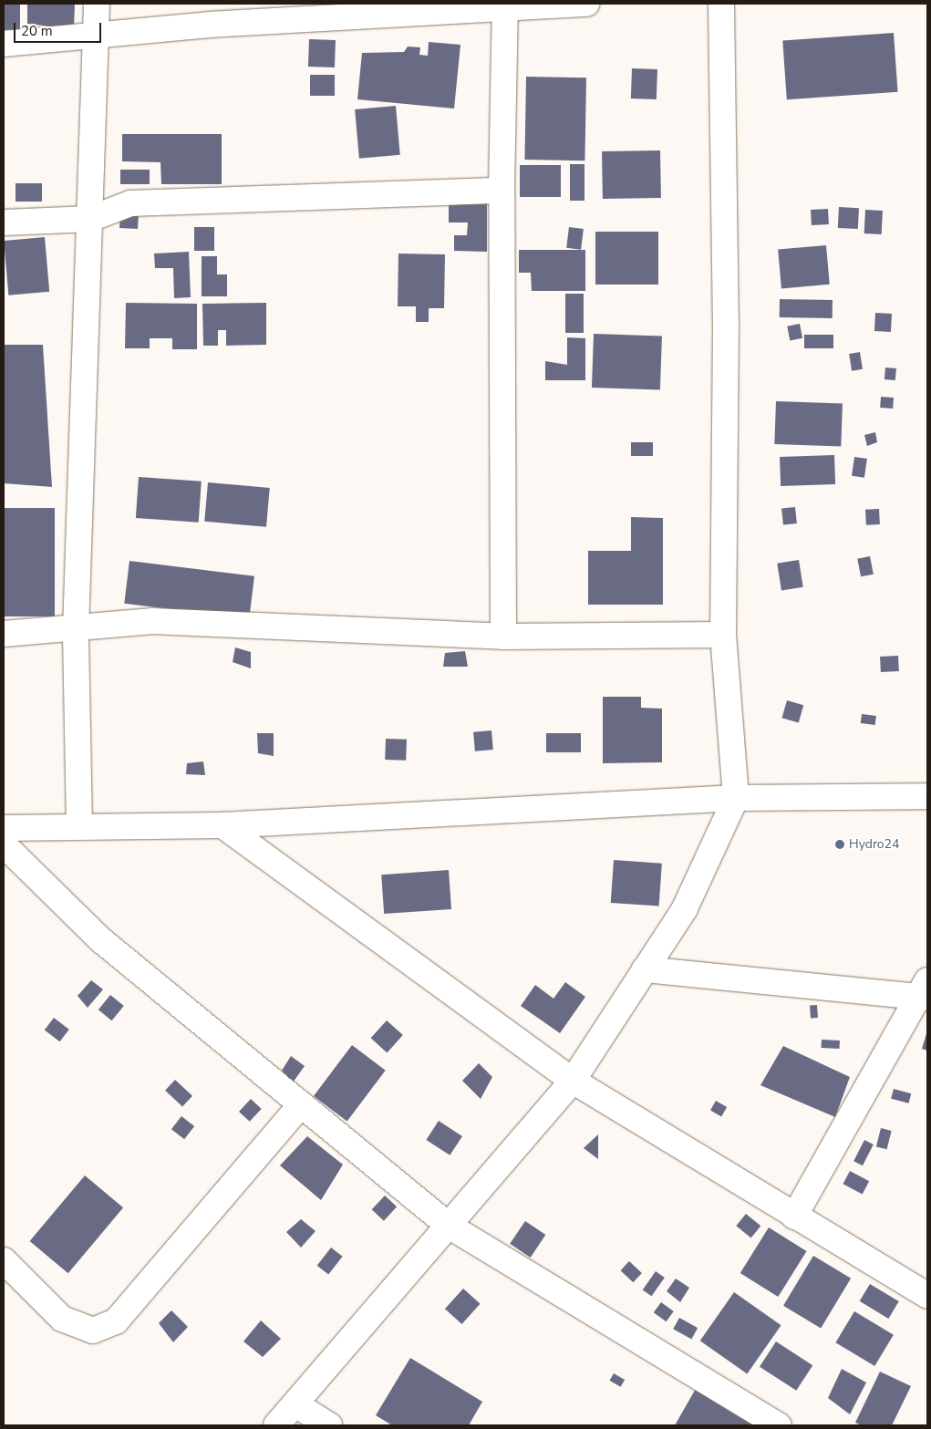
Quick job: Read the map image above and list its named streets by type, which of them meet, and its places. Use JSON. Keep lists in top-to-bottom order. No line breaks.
{"places":["Hydro24"],"scale_bar":"20 m"}
